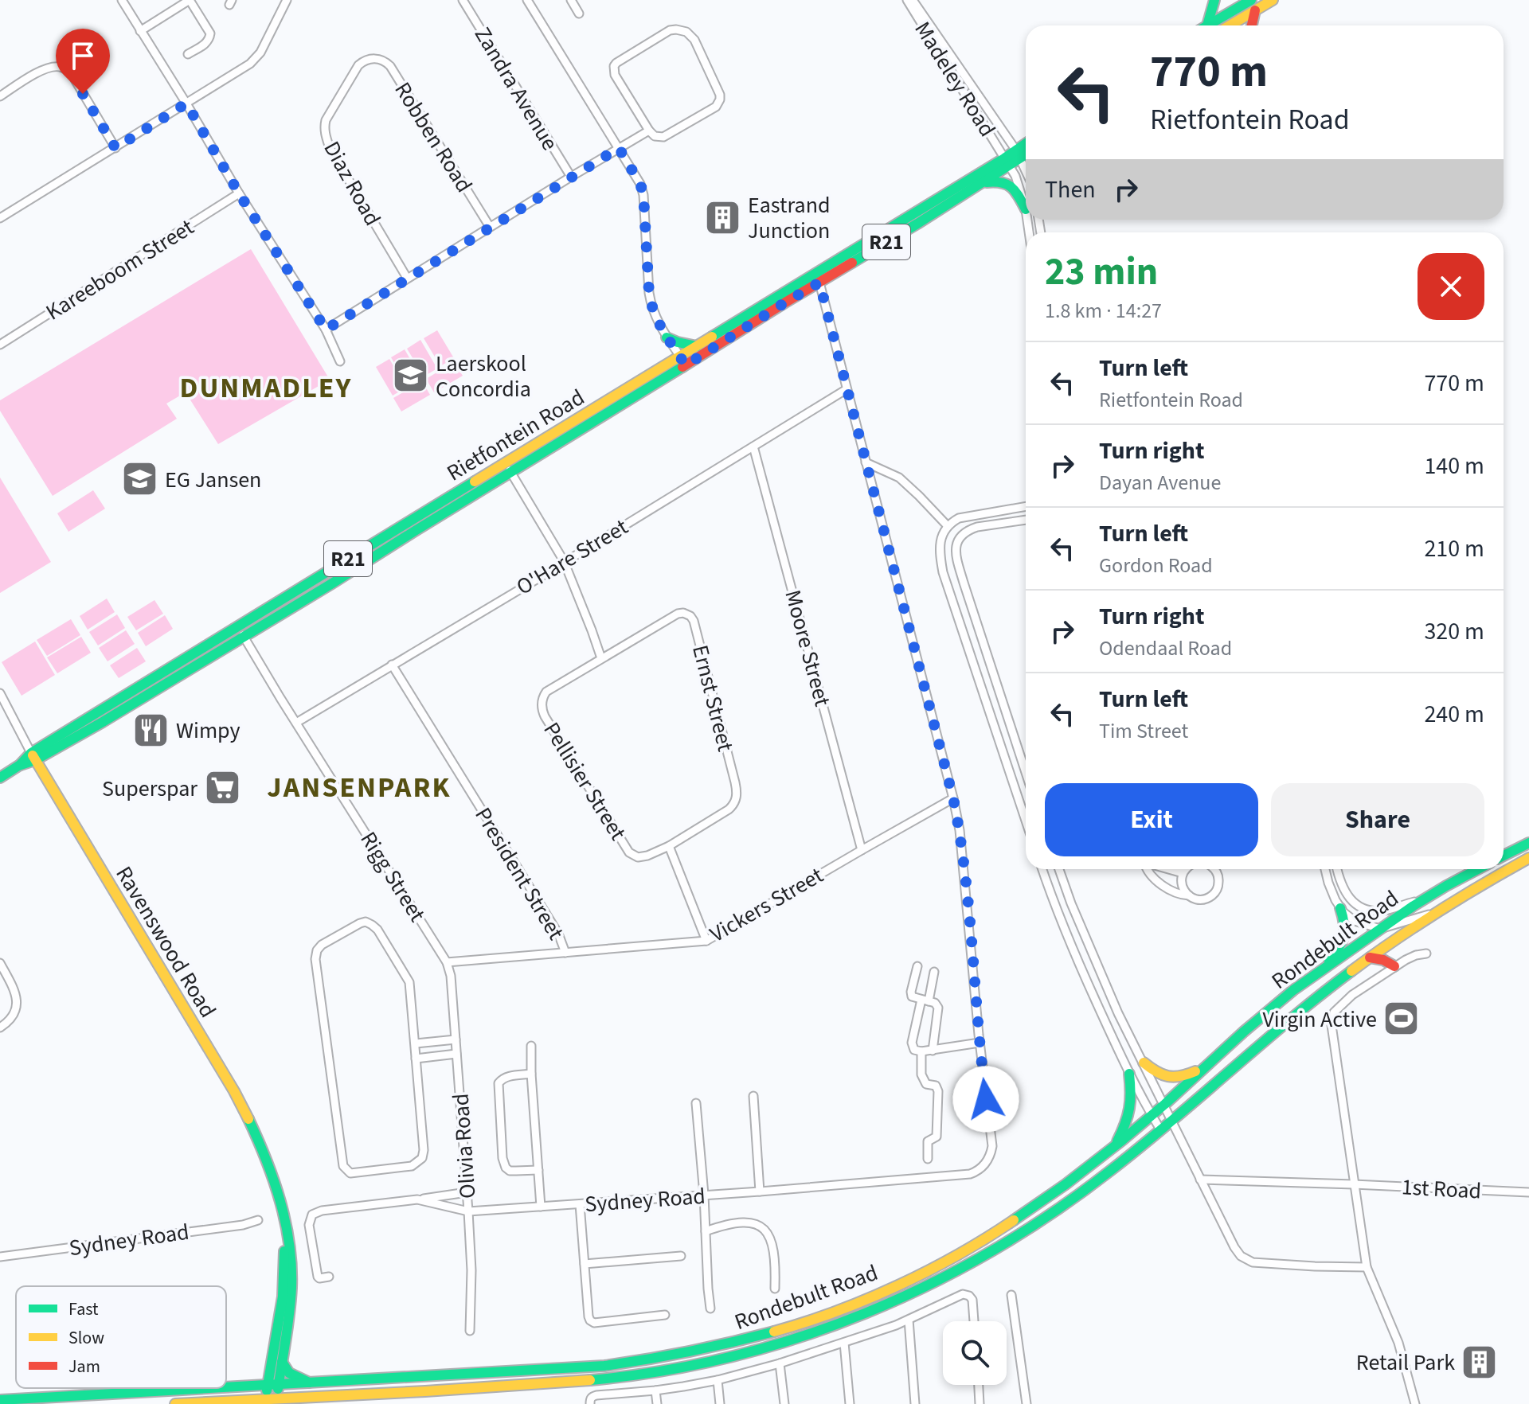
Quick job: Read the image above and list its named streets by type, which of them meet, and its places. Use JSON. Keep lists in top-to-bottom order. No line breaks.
{"streets":{"main road":["R21","Rietfontein Road","Rondebult Road","Ravenswood Road"],"street":["Madeley Road","Zandra Avenue","Robben Road","Diaz Road","Kareeboom Street","O'Hare Street","Moore Street","Ernst Street","Pellisier Street","President Street","Rigg Street","Vickers Street","Olivia Road","1st Road","Sydney Road"]},"crossings":[["Madeley Road","Rietfontein Road"],["Robben Road","Diaz Road"],["Rietfontein Road","Rigg Street"],["Rietfontein Road","Ravenswood Road"],["O'Hare Street","Moore Street"],["O'Hare Street","President Street"],["O'Hare Street","Rigg Street"],["Moore Street","Vickers Street"],["Ernst Street","Pellisier Street"],["President Street","Vickers Street"],["Rigg Street","Vickers Street"],["Rigg Street","Olivia Road"],["Vickers Street","Olivia Road"],["Rondebult Road","Ravenswood Road"],["Olivia Road","Sydney Road"]],"districts":["DUNMADLEY","JANSENPARK"],"places":{"building":["Eastrand Junction","Retail Park"],"school or university":["Laerskool Concordia","EG Jansen"],"restaurant":["Wimpy"],"supermarket":["Superspar"],"sports":["Virgin Active"]},"legend":["Fast","Slow","Jam"],"page":{"turn":["770 m","Rietfontein Road"],"then":"Then","heading":["23 min","1.8 km · 14:27"],"list":[{"name":"Turn left","note":"Rietfontein Road","value":"770 m"},{"name":"Turn right","note":"Dayan Avenue","value":"140 m"},{"name":"Turn left","note":"Gordon Road","value":"210 m"},{"name":"Turn right","note":"Odendaal Road","value":"320 m"},{"name":"Turn left","note":"Tim Street","value":"240 m"}],"buttons":["Exit","Share"]}}
